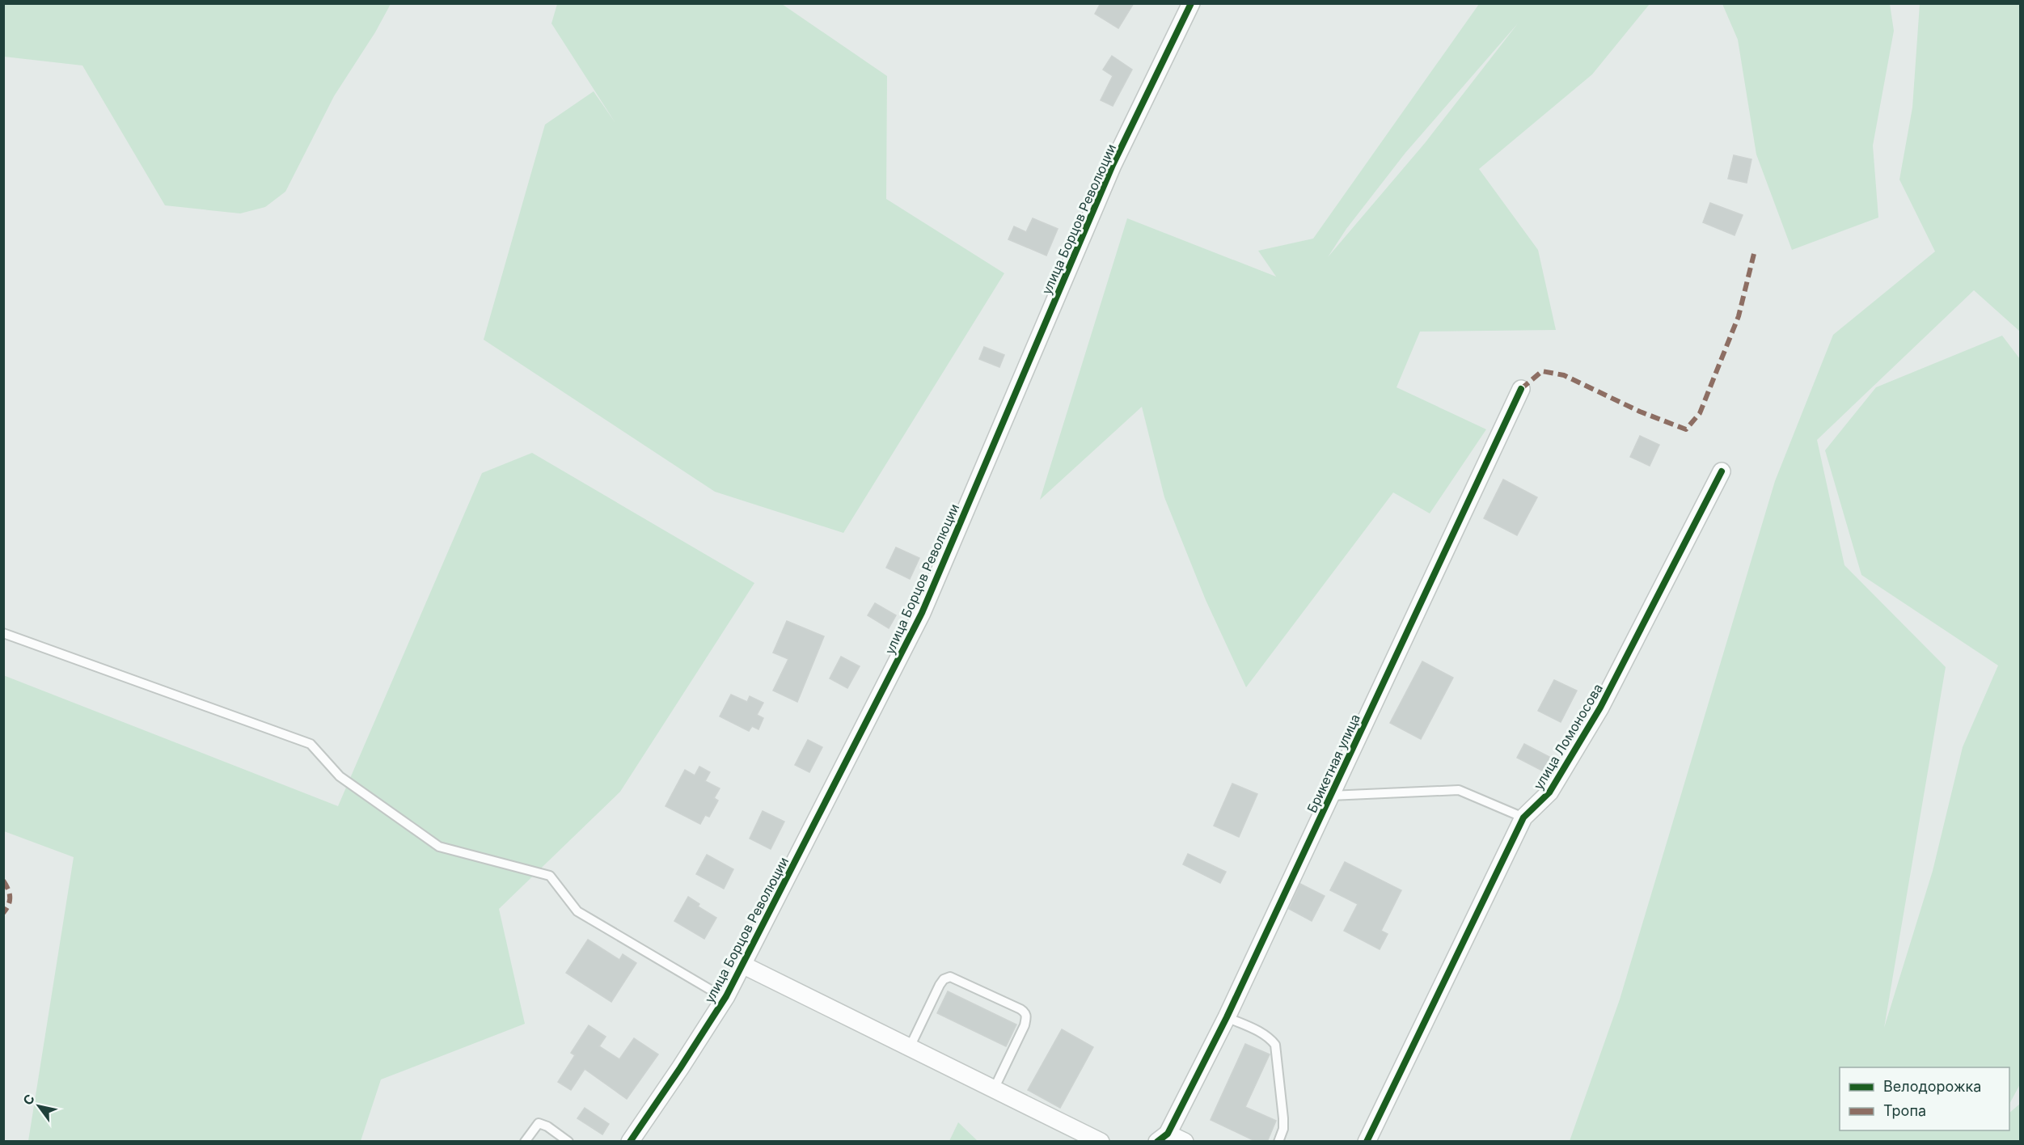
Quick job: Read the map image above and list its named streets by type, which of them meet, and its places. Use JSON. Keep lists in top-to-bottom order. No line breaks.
{"streets":{"street":["улица Борцов Революции","улица Ломоносова","Брикетная улица"]},"legend":["Велодорожка","Тропа"],"north":"top left"}
